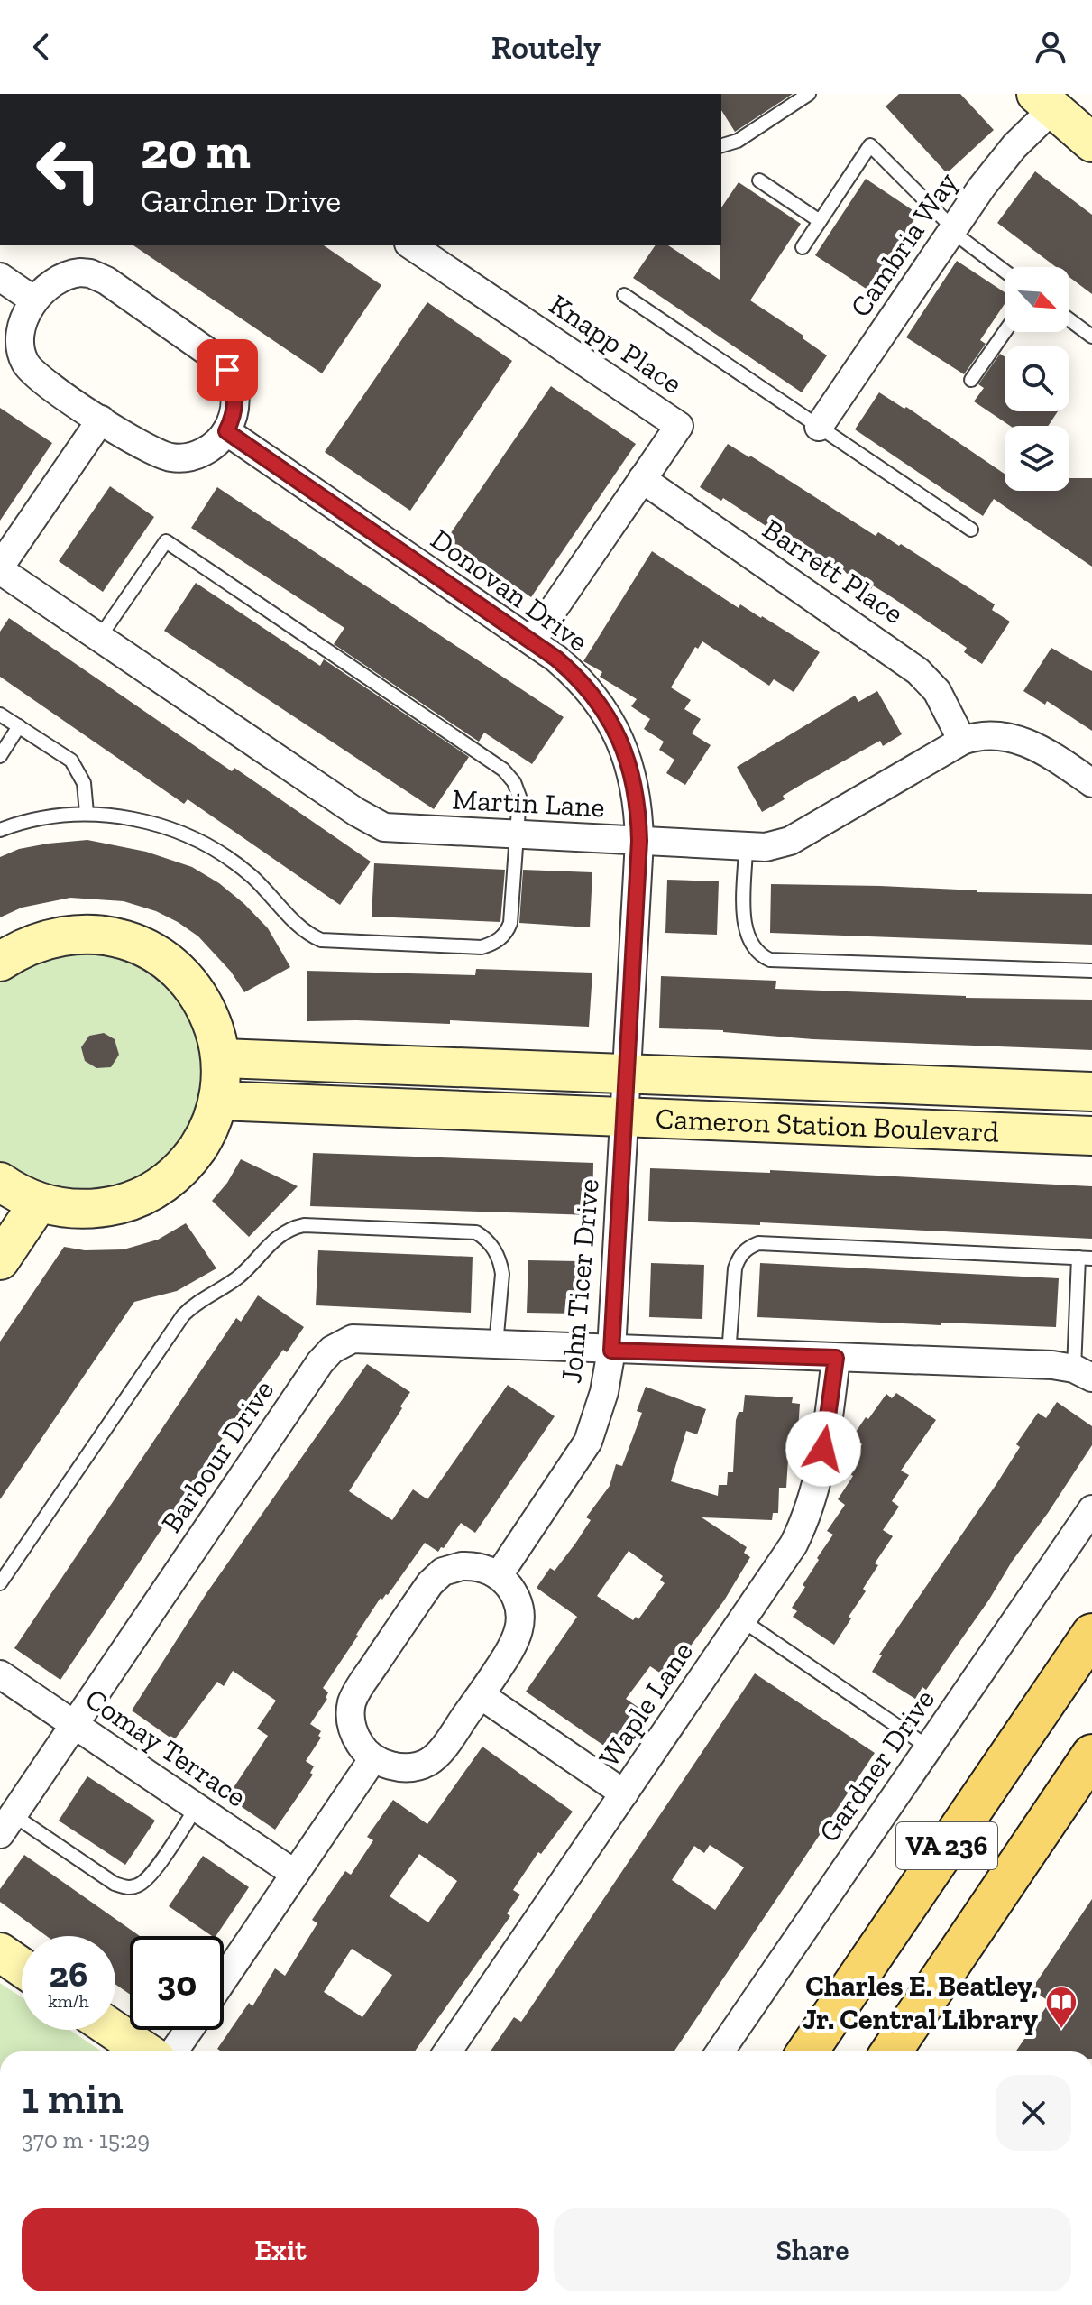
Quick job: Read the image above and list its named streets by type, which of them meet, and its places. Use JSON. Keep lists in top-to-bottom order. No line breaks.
{"streets":{"main road":["VA 236"],"street":["Cambria Way","Knapp Place","Barrett Place","Donovan Drive","Martin Lane","Cameron Station Boulevard","John Ticer Drive","Barbour Drive","Waple Lane","Comay Terrace","Gardner Drive"]},"crossings":[["Knapp Place","Barrett Place"],["Knapp Place","Donovan Drive"],["Barrett Place","Martin Lane"],["Donovan Drive","Martin Lane"],["Donovan Drive","Cameron Station Boulevard"],["Donovan Drive","John Ticer Drive"],["Cameron Station Boulevard","John Ticer Drive"],["John Ticer Drive","Barbour Drive"],["Barbour Drive","Comay Terrace"]],"places":{"library":["Charles E. Beatley, Jr. Central Library"]},"north":"bottom right","page":{"header":"Routely","turn":["20 m","Gardner Drive"],"speed":"26 km/h","limit":"30","heading":["1 min","370 m · 15:29"],"buttons":["Exit","Share"]}}
